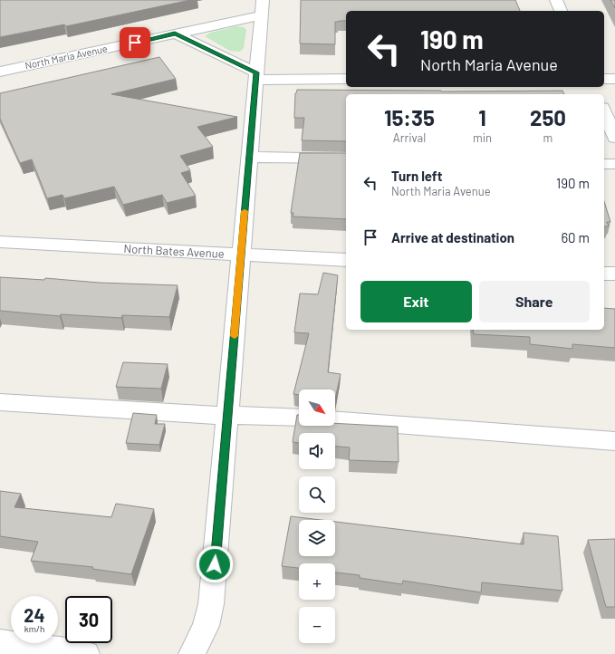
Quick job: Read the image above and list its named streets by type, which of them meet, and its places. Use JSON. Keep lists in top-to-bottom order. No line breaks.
{"streets":{"street":["North Maria Avenue","North Bates Avenue"]},"north":"bottom right","page":{"turn":["190 m","North Maria Avenue"],"eta":["15:35","Arrival","1","min","250","m"],"list":[{"name":"Turn left","note":"North Maria Avenue","value":"190 m"},{"name":"Arrive at destination","value":"60 m"}],"buttons":["Exit","Share"],"map_buttons":["+","−"],"speed":"24 km/h","limit":"30"}}
